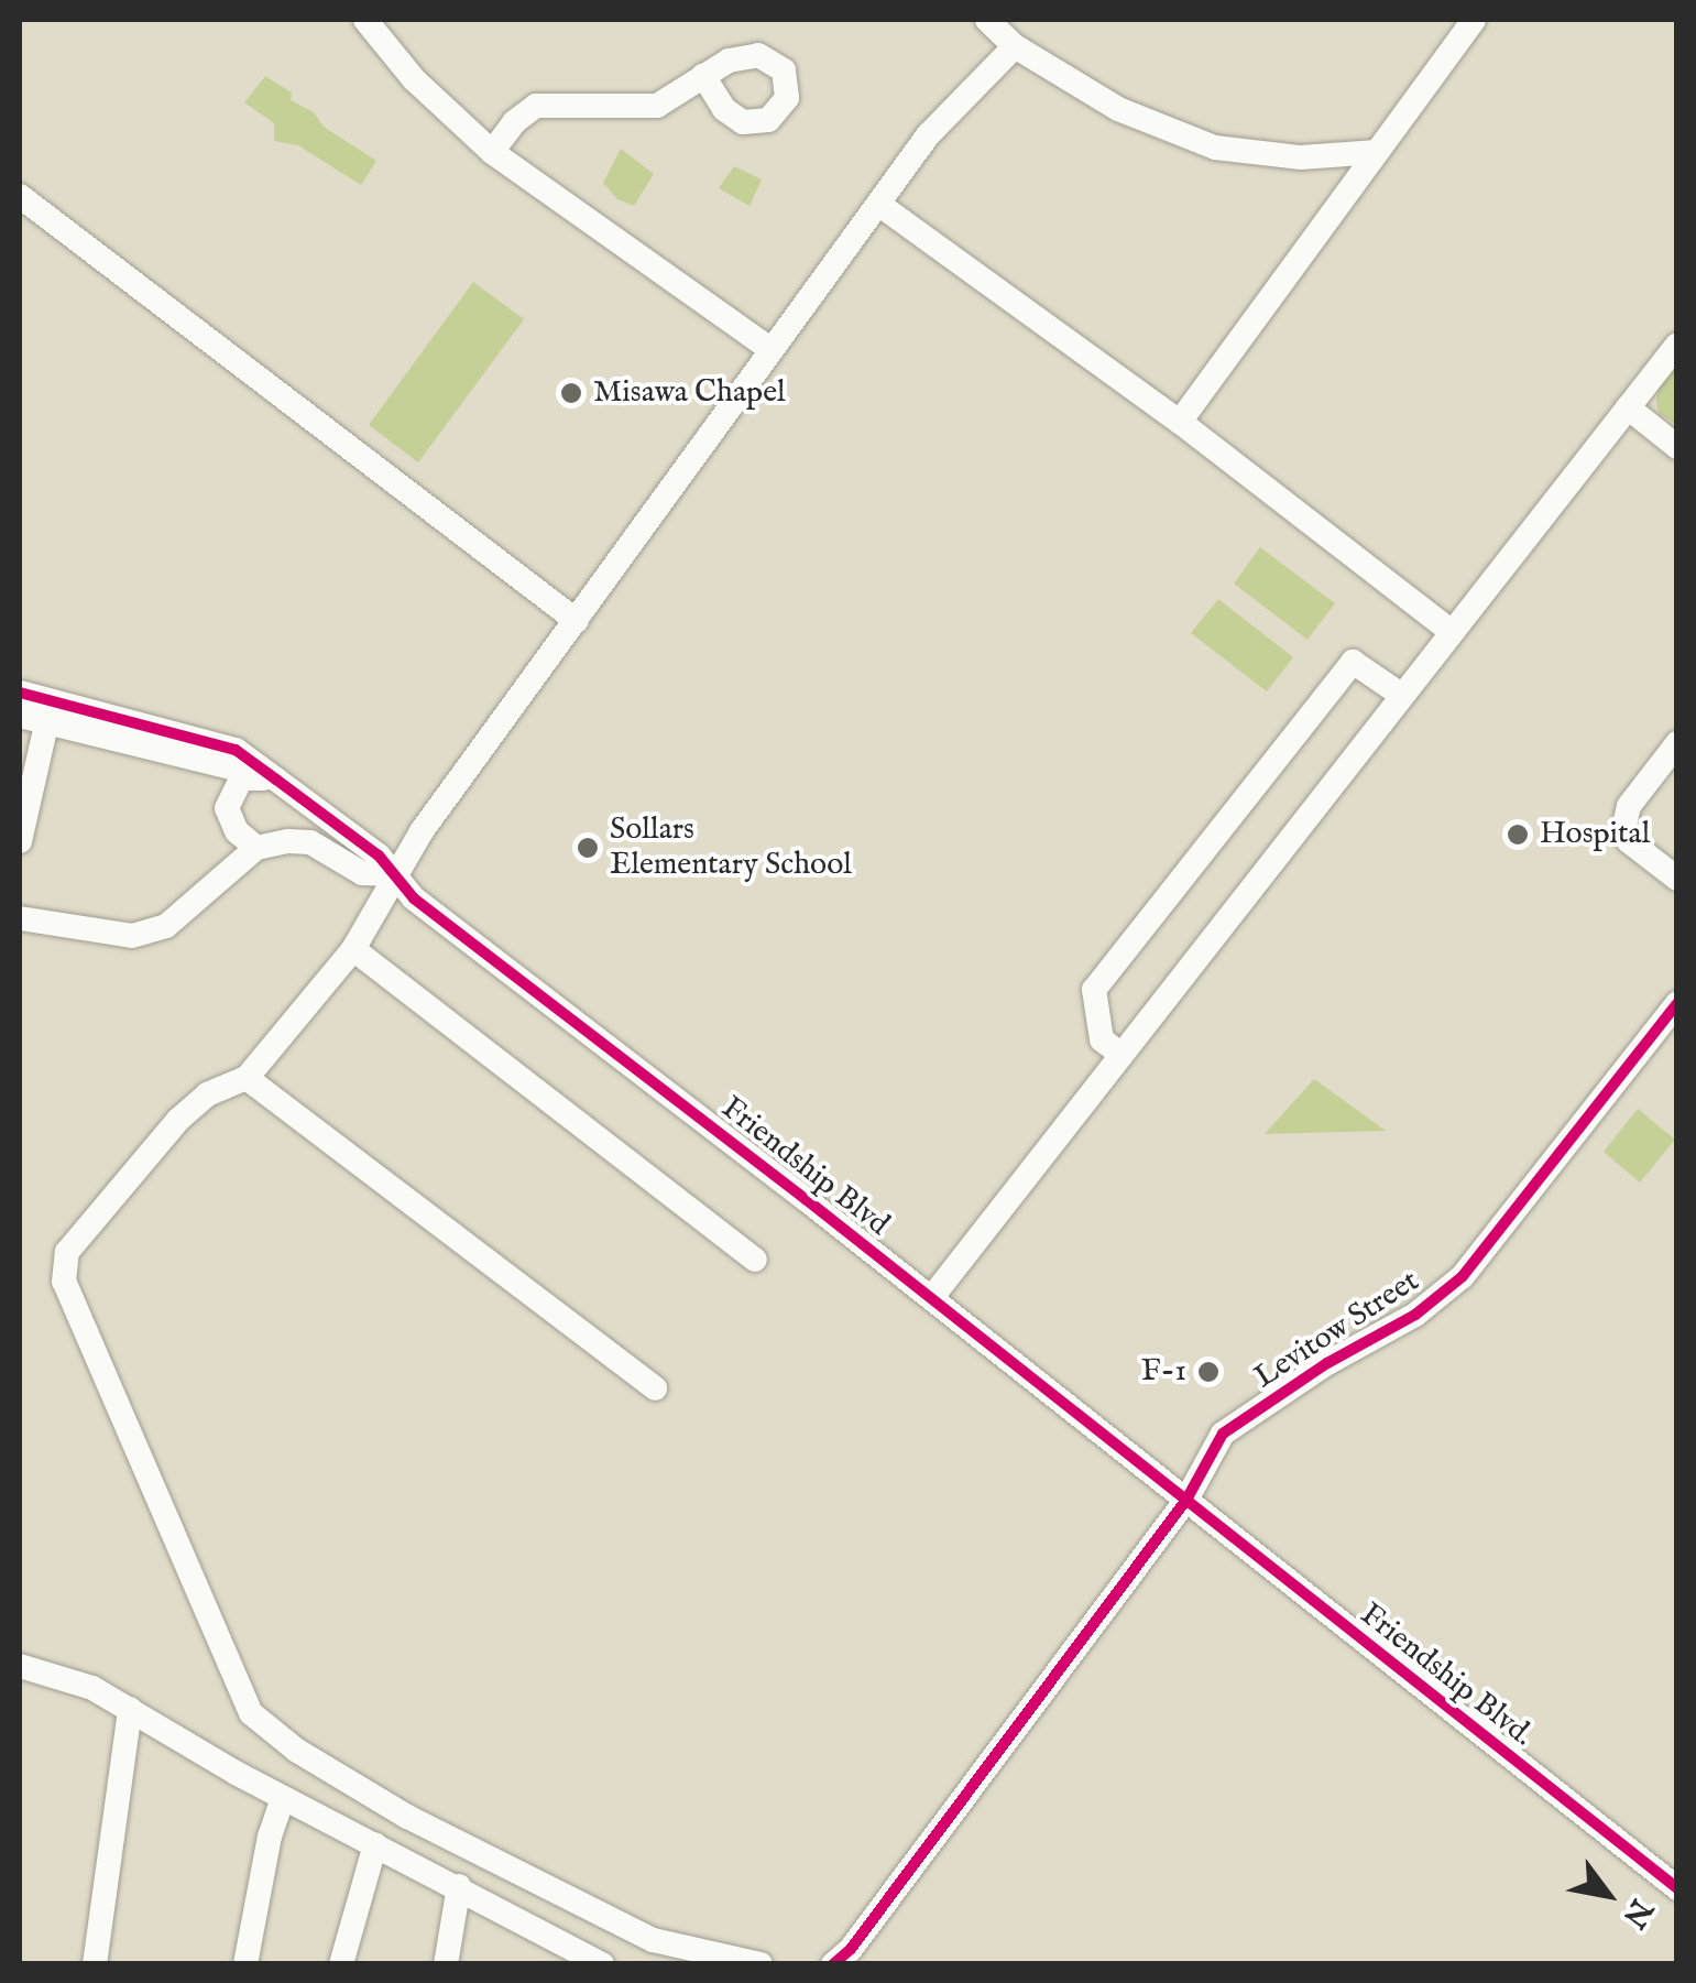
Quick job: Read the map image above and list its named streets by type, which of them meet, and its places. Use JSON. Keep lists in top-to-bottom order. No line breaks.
{"streets":{"street":["Friendship Blvd","Levitow Street","Friendship Blvd."]},"crossings":[["Friendship Blvd","Levitow Street"],["Friendship Blvd","Friendship Blvd."],["Levitow Street","Friendship Blvd."]],"places":["Misawa Chapel","Hospital","Sollars Elementary School","F-1"],"north":"bottom right"}
